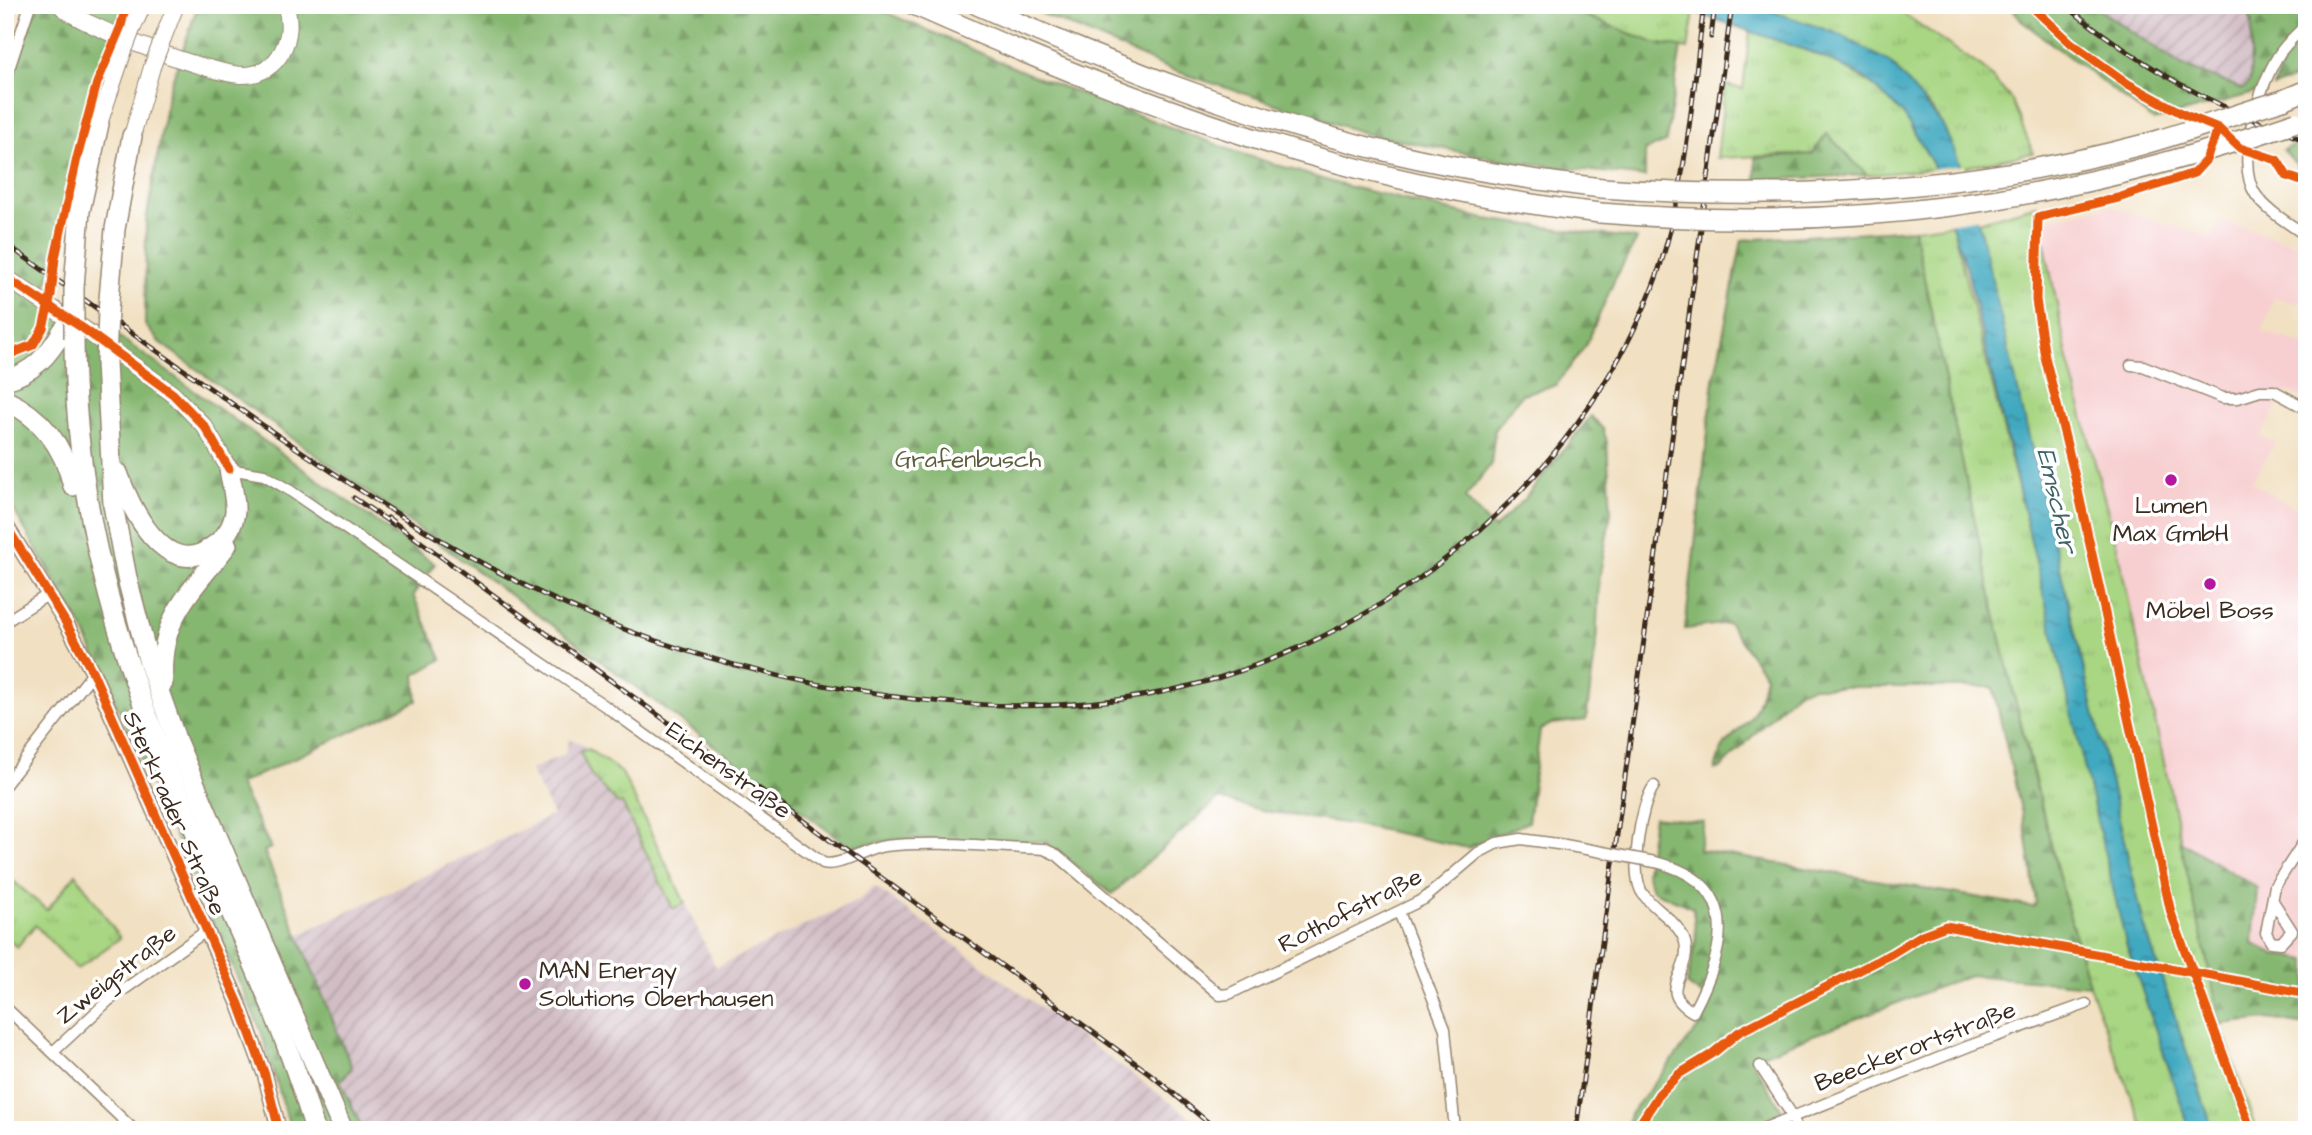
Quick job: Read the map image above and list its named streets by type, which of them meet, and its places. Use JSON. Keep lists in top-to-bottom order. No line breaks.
{"streets":{"street":["Eichenstraße","Sterkrader Straße","Rothofstraße","Zweigstraße","Beeckerortstraße"]},"crossings":[["Eichenstraße","Rothofstraße"],["Sterkrader Straße","Zweigstraße"]],"water":["Emscher"],"parks":["Grafenbusch"],"places":["Lumen Max GmbH","Möbel Boss","MAN Energy Solutions Oberhausen"]}
